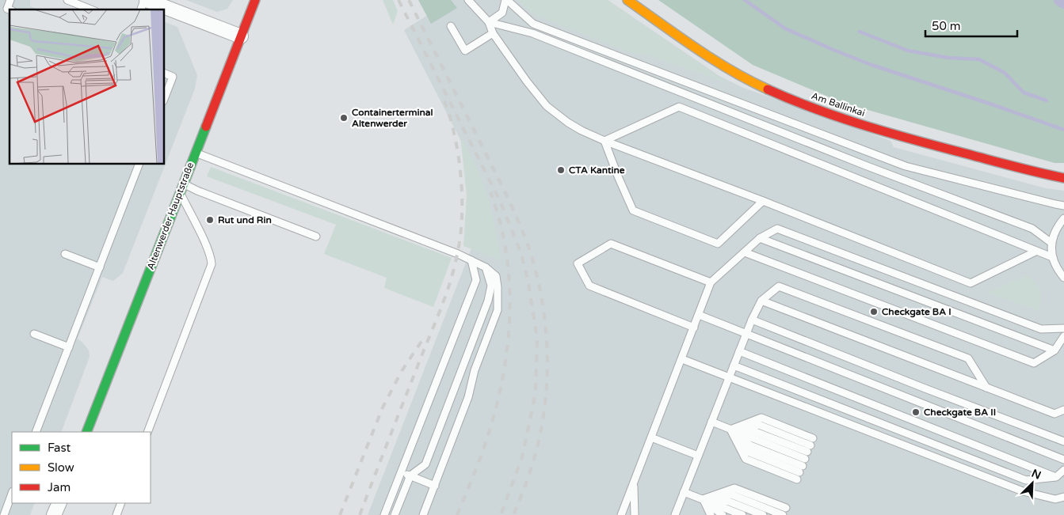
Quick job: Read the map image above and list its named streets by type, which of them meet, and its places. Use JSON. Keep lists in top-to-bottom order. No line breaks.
{"streets":{"street":["Am Ballinkai","Altenwerder Hauptstraße"]},"places":["Containerterminal Altenwerder","CTA Kantine","Rut und Rin","Checkgate BA I","Checkgate BA II"],"legend":["Fast","Slow","Jam"],"scale_bar":"50 m","north":"top right"}
